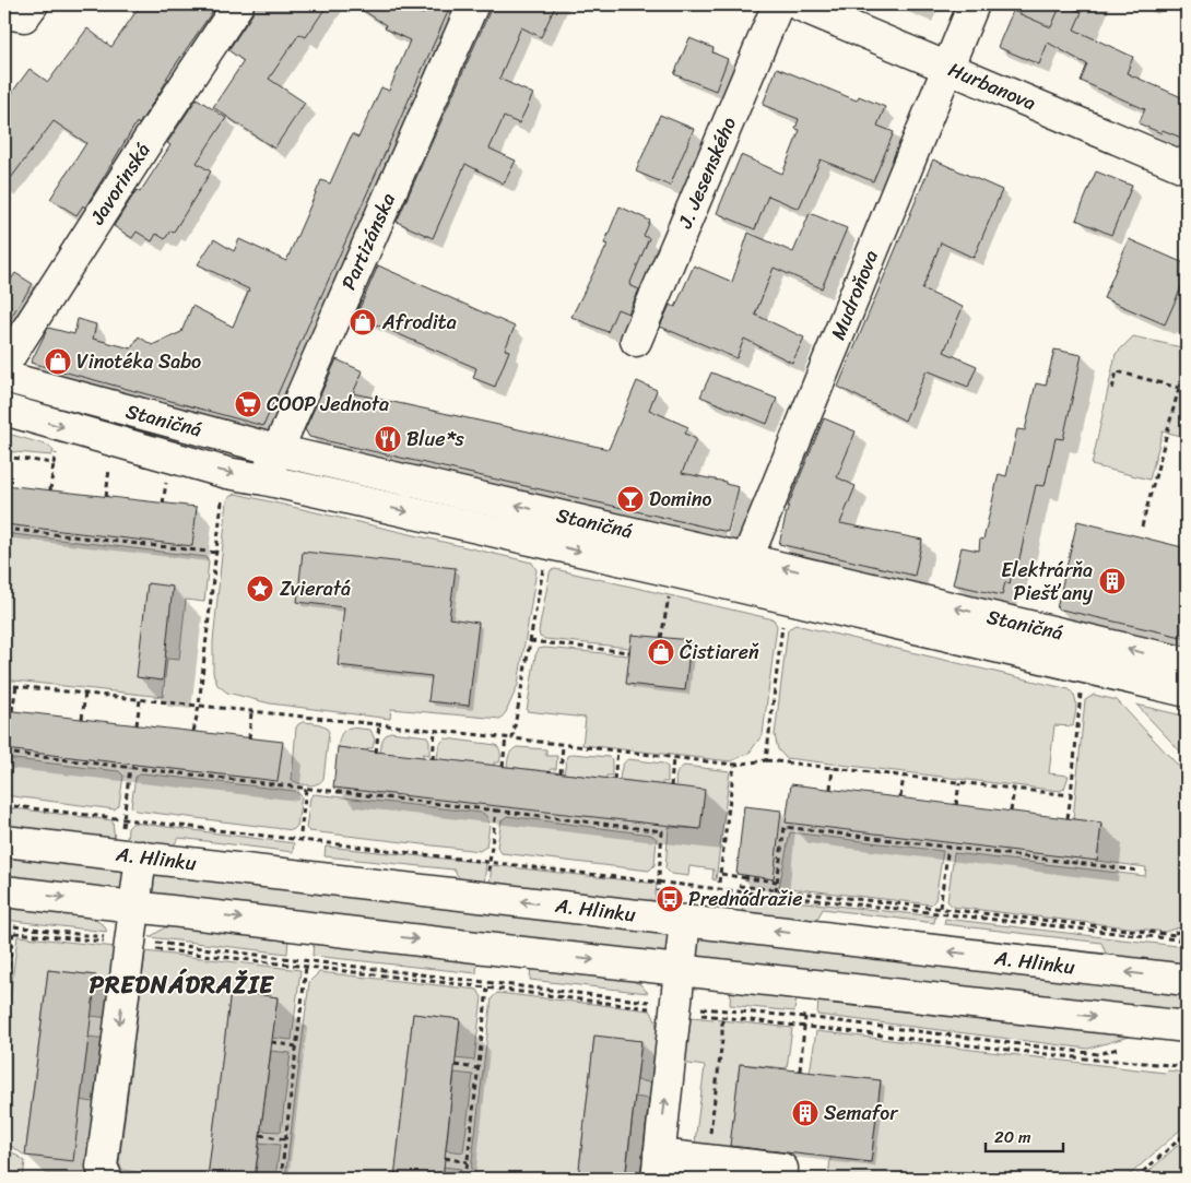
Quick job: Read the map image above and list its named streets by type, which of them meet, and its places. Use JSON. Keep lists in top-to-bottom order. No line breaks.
{"streets":{"street":["Hurbanova","J. Jesenského","Javorinská","Partizánska","Mudroňova","Staničná","A. Hlinku"]},"crossings":[["Hurbanova","Mudroňova"],["Partizánska","Staničná"],["Mudroňova","Staničná"]],"districts":["PREDNÁDRAŽIE"],"places":{"shop":["Afrodita","Vinotéka Sabo","Čistiareň"],"supermarket":["COOP Jednota"],"restaurant":["Blue*s"],"bar":["Domino"],"building":["Elektrárňa Piešťany","Semafor"],"place":["Zvieratá"],"bus stop":["Prednádražie"]},"scale_bar":"20 m"}
